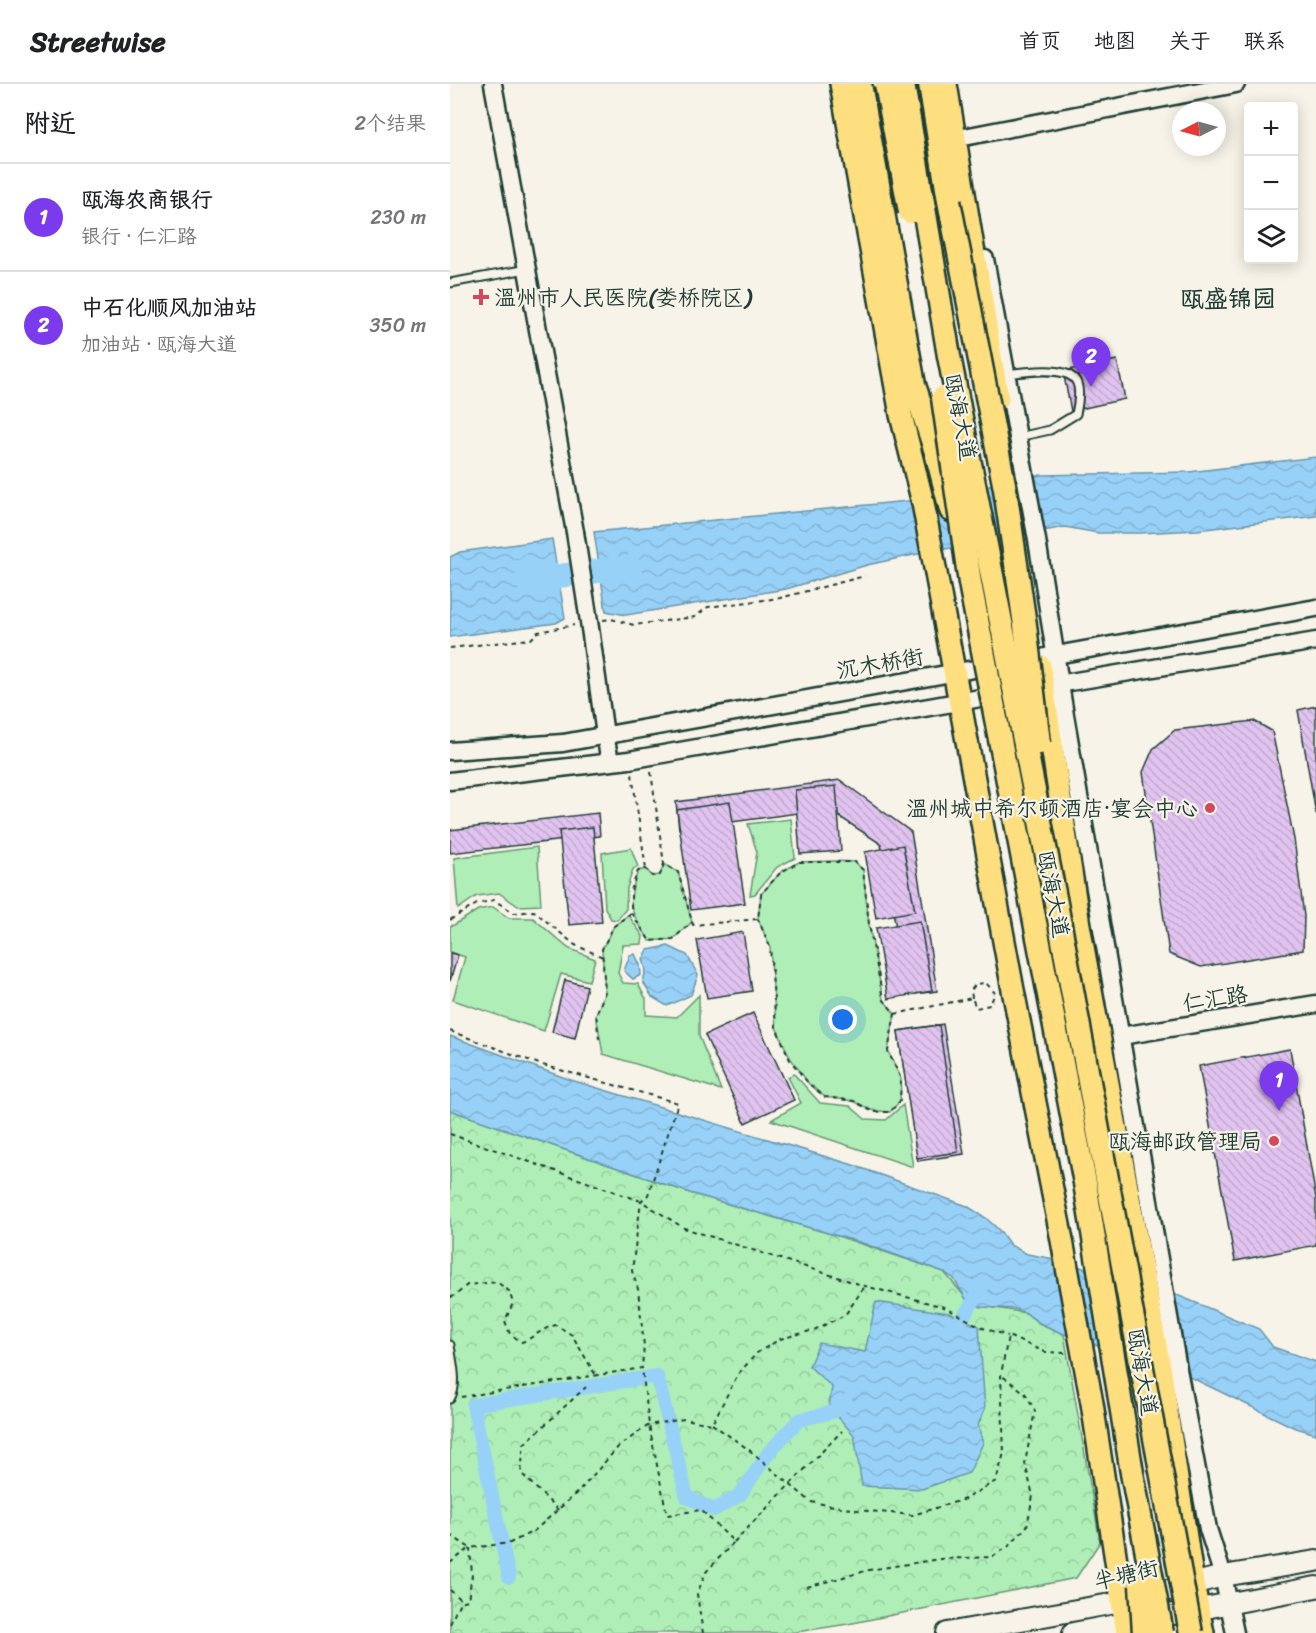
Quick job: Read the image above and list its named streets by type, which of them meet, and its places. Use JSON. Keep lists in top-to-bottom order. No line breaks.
{"streets":{"highway":["瓯海大道"],"main road":["半塘街"],"street":["沉木桥街","仁汇路"]},"crossings":[["瓯海大道","沉木桥街"],["瓯海大道","半塘街"]],"districts":["瓯盛锦园"],"places":{"health":["温州市人民医院(娄桥院区)"],"other":["温州城中希尔顿酒店·宴会中心","瓯海邮政管理局"]},"north":"left","page":{"header":"Streetwise","nav":["首页","地图","关于","联系"],"heading":["附近","2个结果"],"map_buttons":["+","−"],"list":[{"mark":"1","name":"瓯海农商银行","note":"银行 · 仁汇路","value":"230 m"},{"mark":"2","name":"中石化顺风加油站","note":"加油站 · 瓯海大道","value":"350 m"}],"pins":["2","1"]}}
